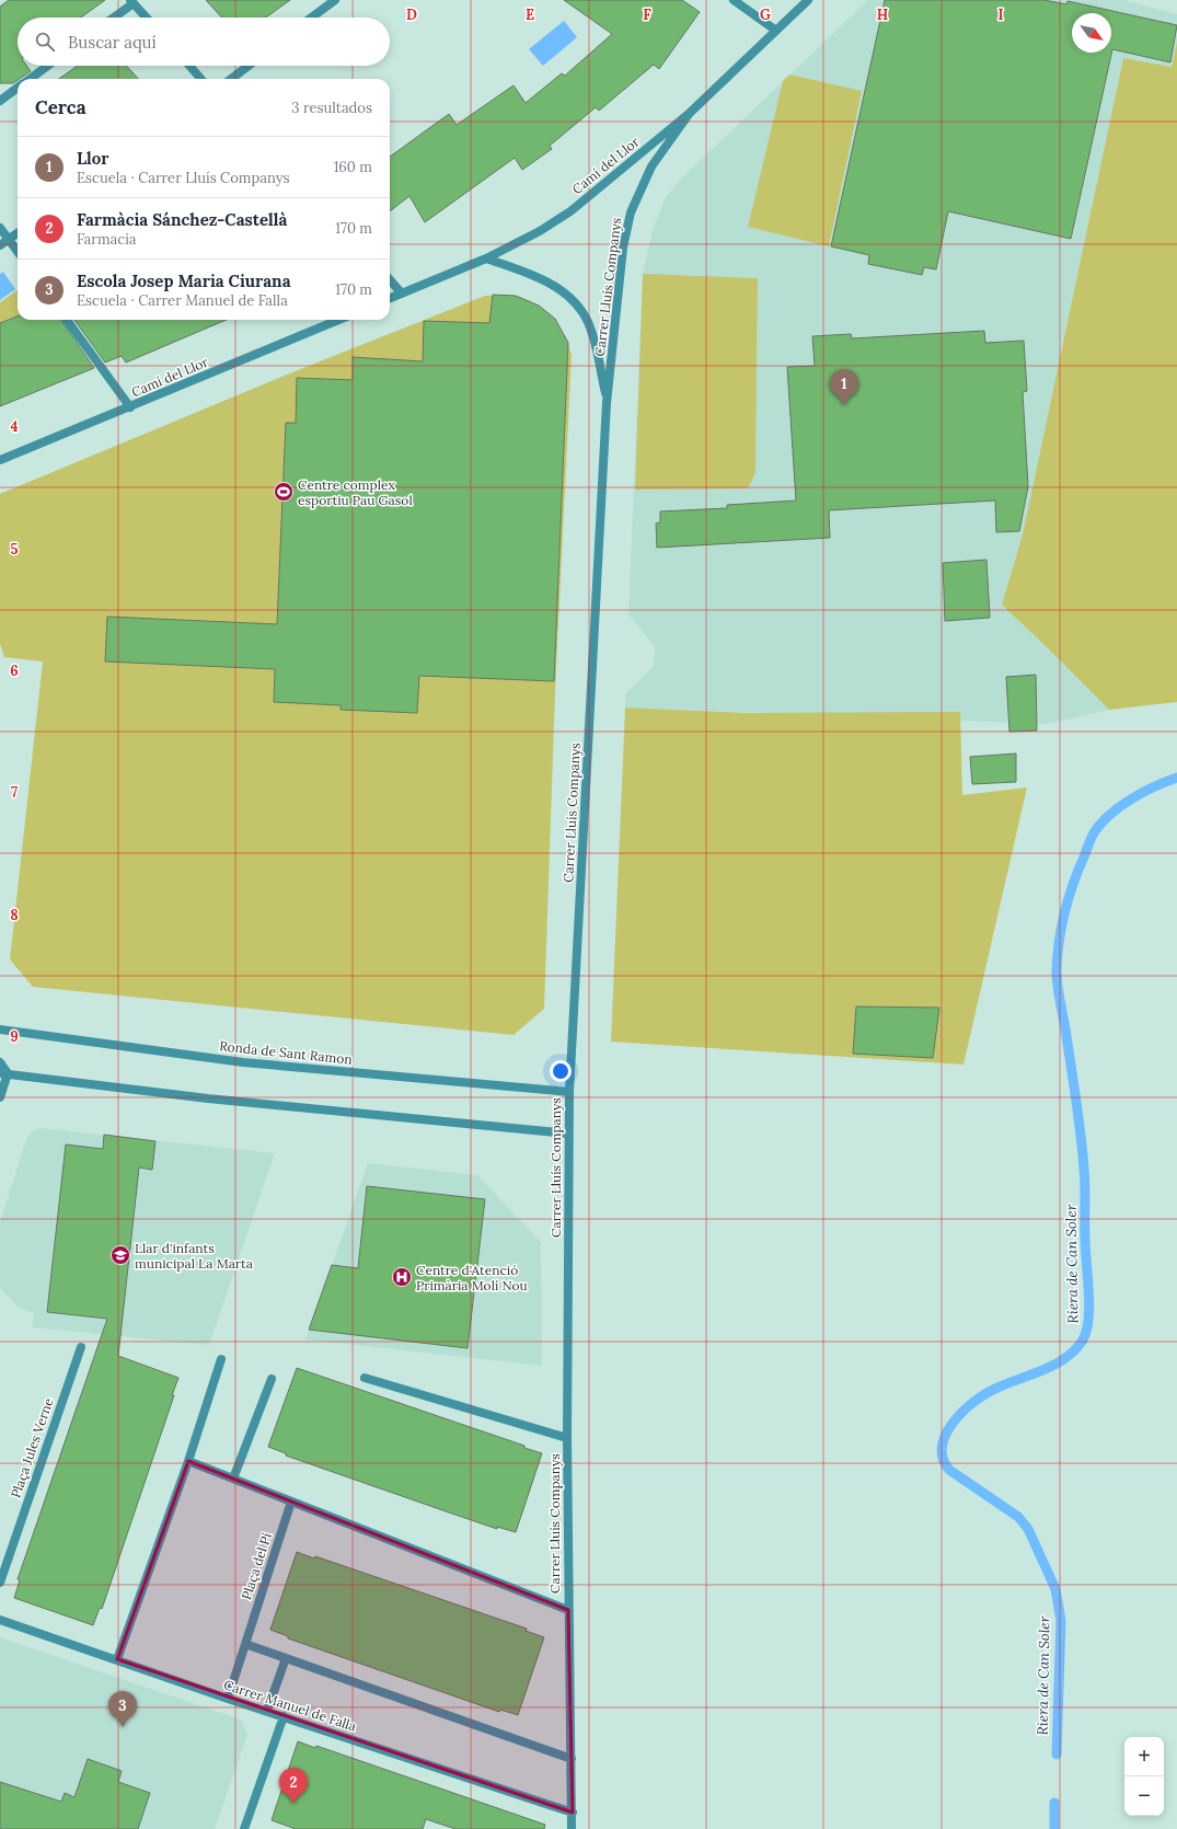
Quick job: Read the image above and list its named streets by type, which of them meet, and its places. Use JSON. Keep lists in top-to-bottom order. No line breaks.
{"streets":{"street":["Camí del Llor","Carrer Lluís Companys","Ronda de Sant Ramon","Plaça Jules Verne","Plaça del Pi","Carrer Manuel de Falla"]},"crossings":[["Camí del Llor","Carrer Lluís Companys"],["Carrer Lluís Companys","Ronda de Sant Ramon"],["Carrer Lluís Companys","Carrer Manuel de Falla"],["Plaça del Pi","Carrer Manuel de Falla"]],"water":["Riera de Can Soler"],"places":{"sports":["Centre complex esportiu Pau Gasol"],"school or university":["Llar d'infants municipal La Marta"],"hospital":["Centre d'Atenció Primària Molí Nou"]},"north":"bottom right","page":{"search":"Buscar aquí","heading":["Cerca","3 resultados"],"list":[{"mark":"1","name":"Llor","note":"Escuela · Carrer Lluís Companys","value":"160 m"},{"mark":"2","name":"Farmàcia Sánchez-Castellà","note":"Farmacia","value":"170 m"},{"mark":"3","name":"Escola Josep Maria Ciurana","note":"Escuela · Carrer Manuel de Falla","value":"170 m"}],"pins":["1","3","2"],"map_buttons":["+","−"]},"grid":{"columns":["D","E","F","G","H","I"],"rows":["4","5","6","7","8","9"]}}
